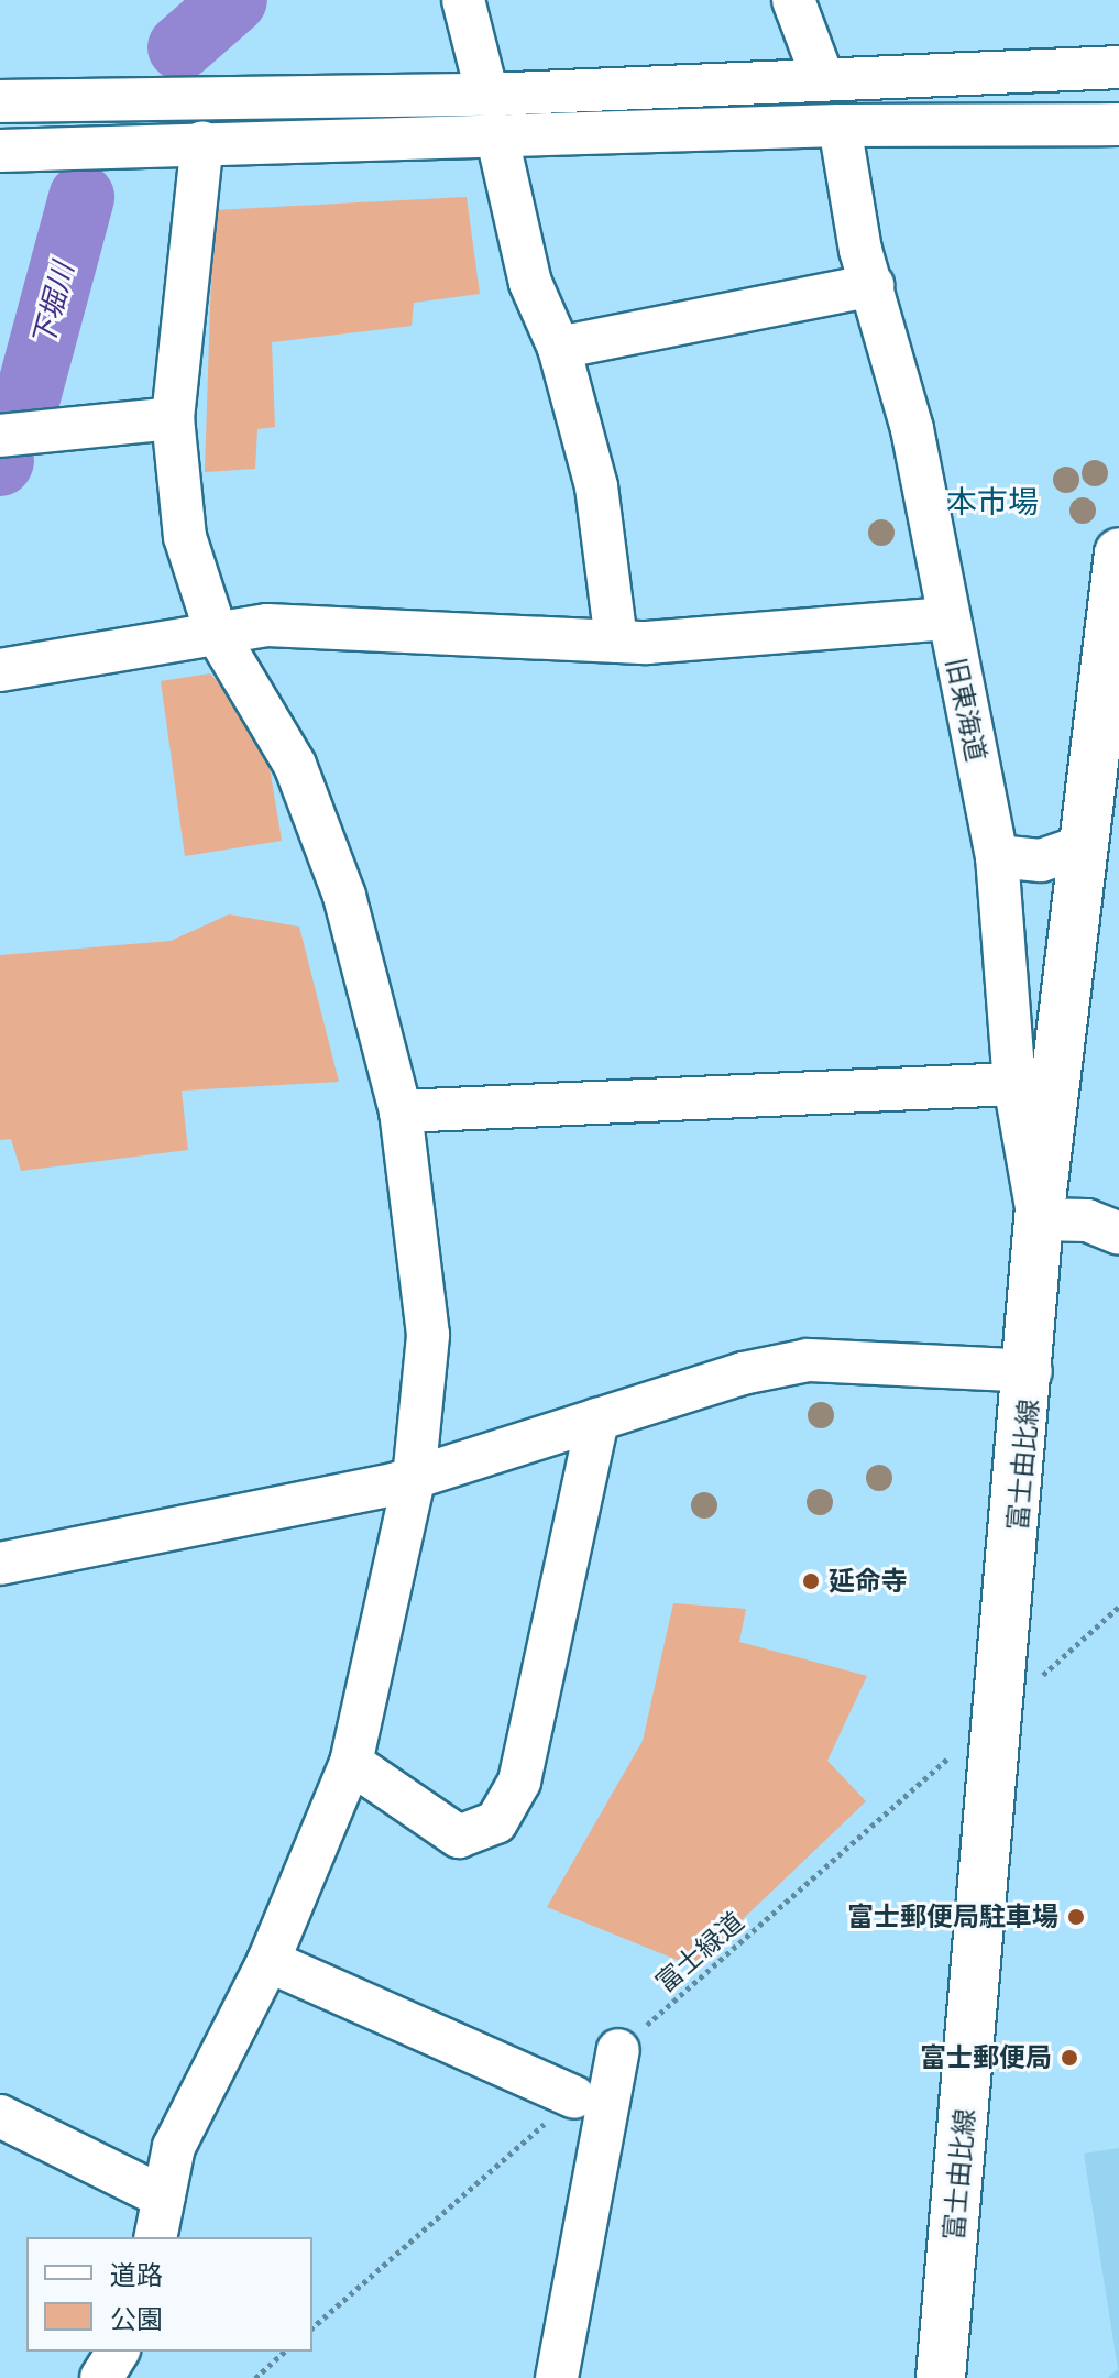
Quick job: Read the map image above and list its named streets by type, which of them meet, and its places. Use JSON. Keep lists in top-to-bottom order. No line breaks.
{"streets":{"main road":["富士由比線"],"street":["旧東海道"],"path":["富士緑道"]},"crossings":[["旧東海道","富士由比線"],["富士由比線","富士緑道"]],"districts":["本市場"],"water":["下堀川"],"places":["延命寺","富士郵便局駐車場","富士郵便局"],"legend":["道路","公園"]}
